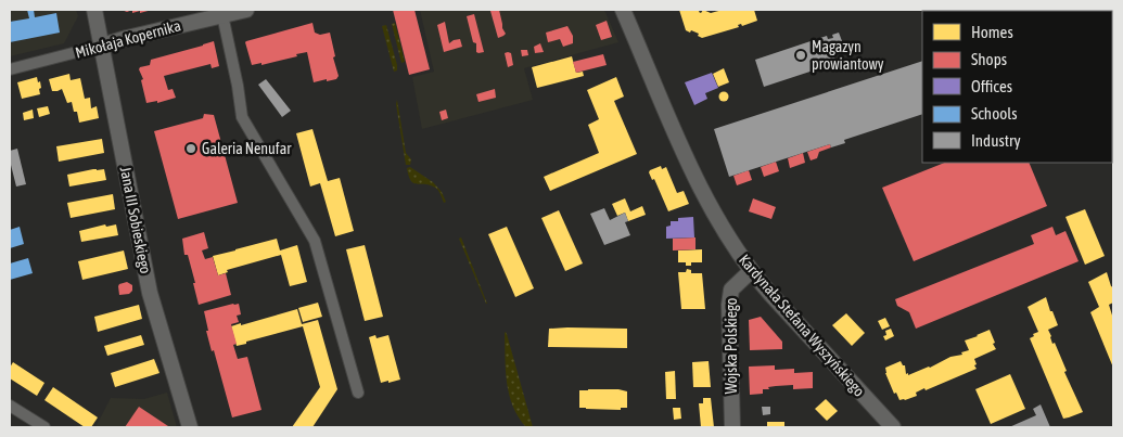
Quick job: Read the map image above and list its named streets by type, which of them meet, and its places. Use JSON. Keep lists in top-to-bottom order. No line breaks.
{"streets":{"street":["Mikołaja Kopernika","Jana III Sobieskiego","Kardynała Stefana Wyszyńskiego","Wojska Polskiego"]},"crossings":[["Mikołaja Kopernika","Jana III Sobieskiego"],["Kardynała Stefana Wyszyńskiego","Wojska Polskiego"]],"places":["Magazyn prowiantowy","Galeria Nenufar"],"legend":["Homes","Shops","Offices","Schools","Industry"]}
